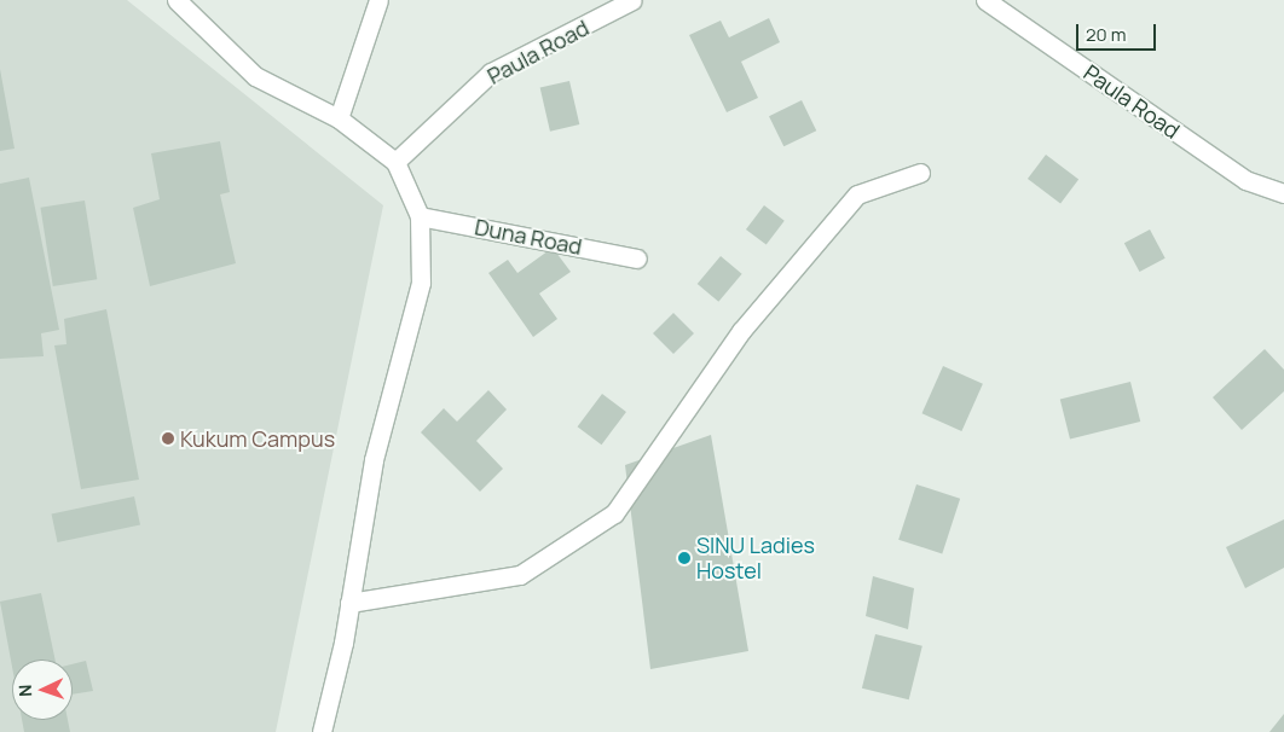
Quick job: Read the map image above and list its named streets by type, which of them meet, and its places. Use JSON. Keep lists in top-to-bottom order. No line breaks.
{"streets":{"street":["Paula Road","Duna Road"]},"places":["Kukum Campus","SINU Ladies Hostel"],"scale_bar":"20 m","north":"left"}
